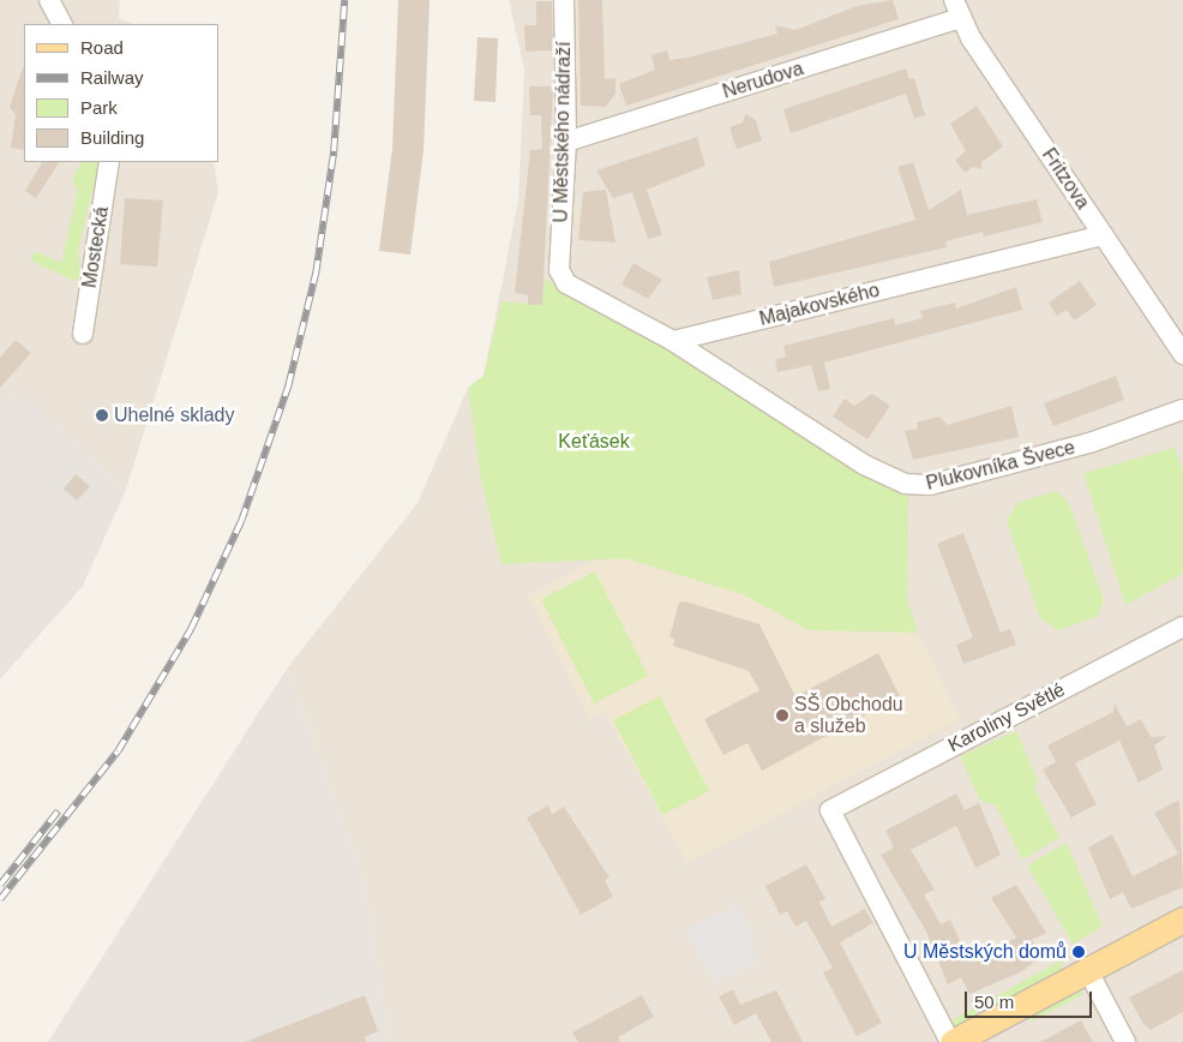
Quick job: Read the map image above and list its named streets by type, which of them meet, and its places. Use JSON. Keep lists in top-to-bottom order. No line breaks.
{"streets":{"street":["Nerudova","U Městského nádraží","Fritzova","Mostecká","Majakovského","Plukovníka Švece","Karoliny Světlé"]},"crossings":[["Nerudova","U Městského nádraží"],["Nerudova","Fritzova"],["U Městského nádraží","Majakovského"],["U Městského nádraží","Plukovníka Švece"],["Fritzova","Majakovského"],["Majakovského","Plukovníka Švece"]],"parks":["Keťásek"],"places":["Uhelné sklady","SŠ Obchodu a služeb","U Městských domů"],"legend":["Road","Railway","Park","Building"],"scale_bar":"50 m"}
